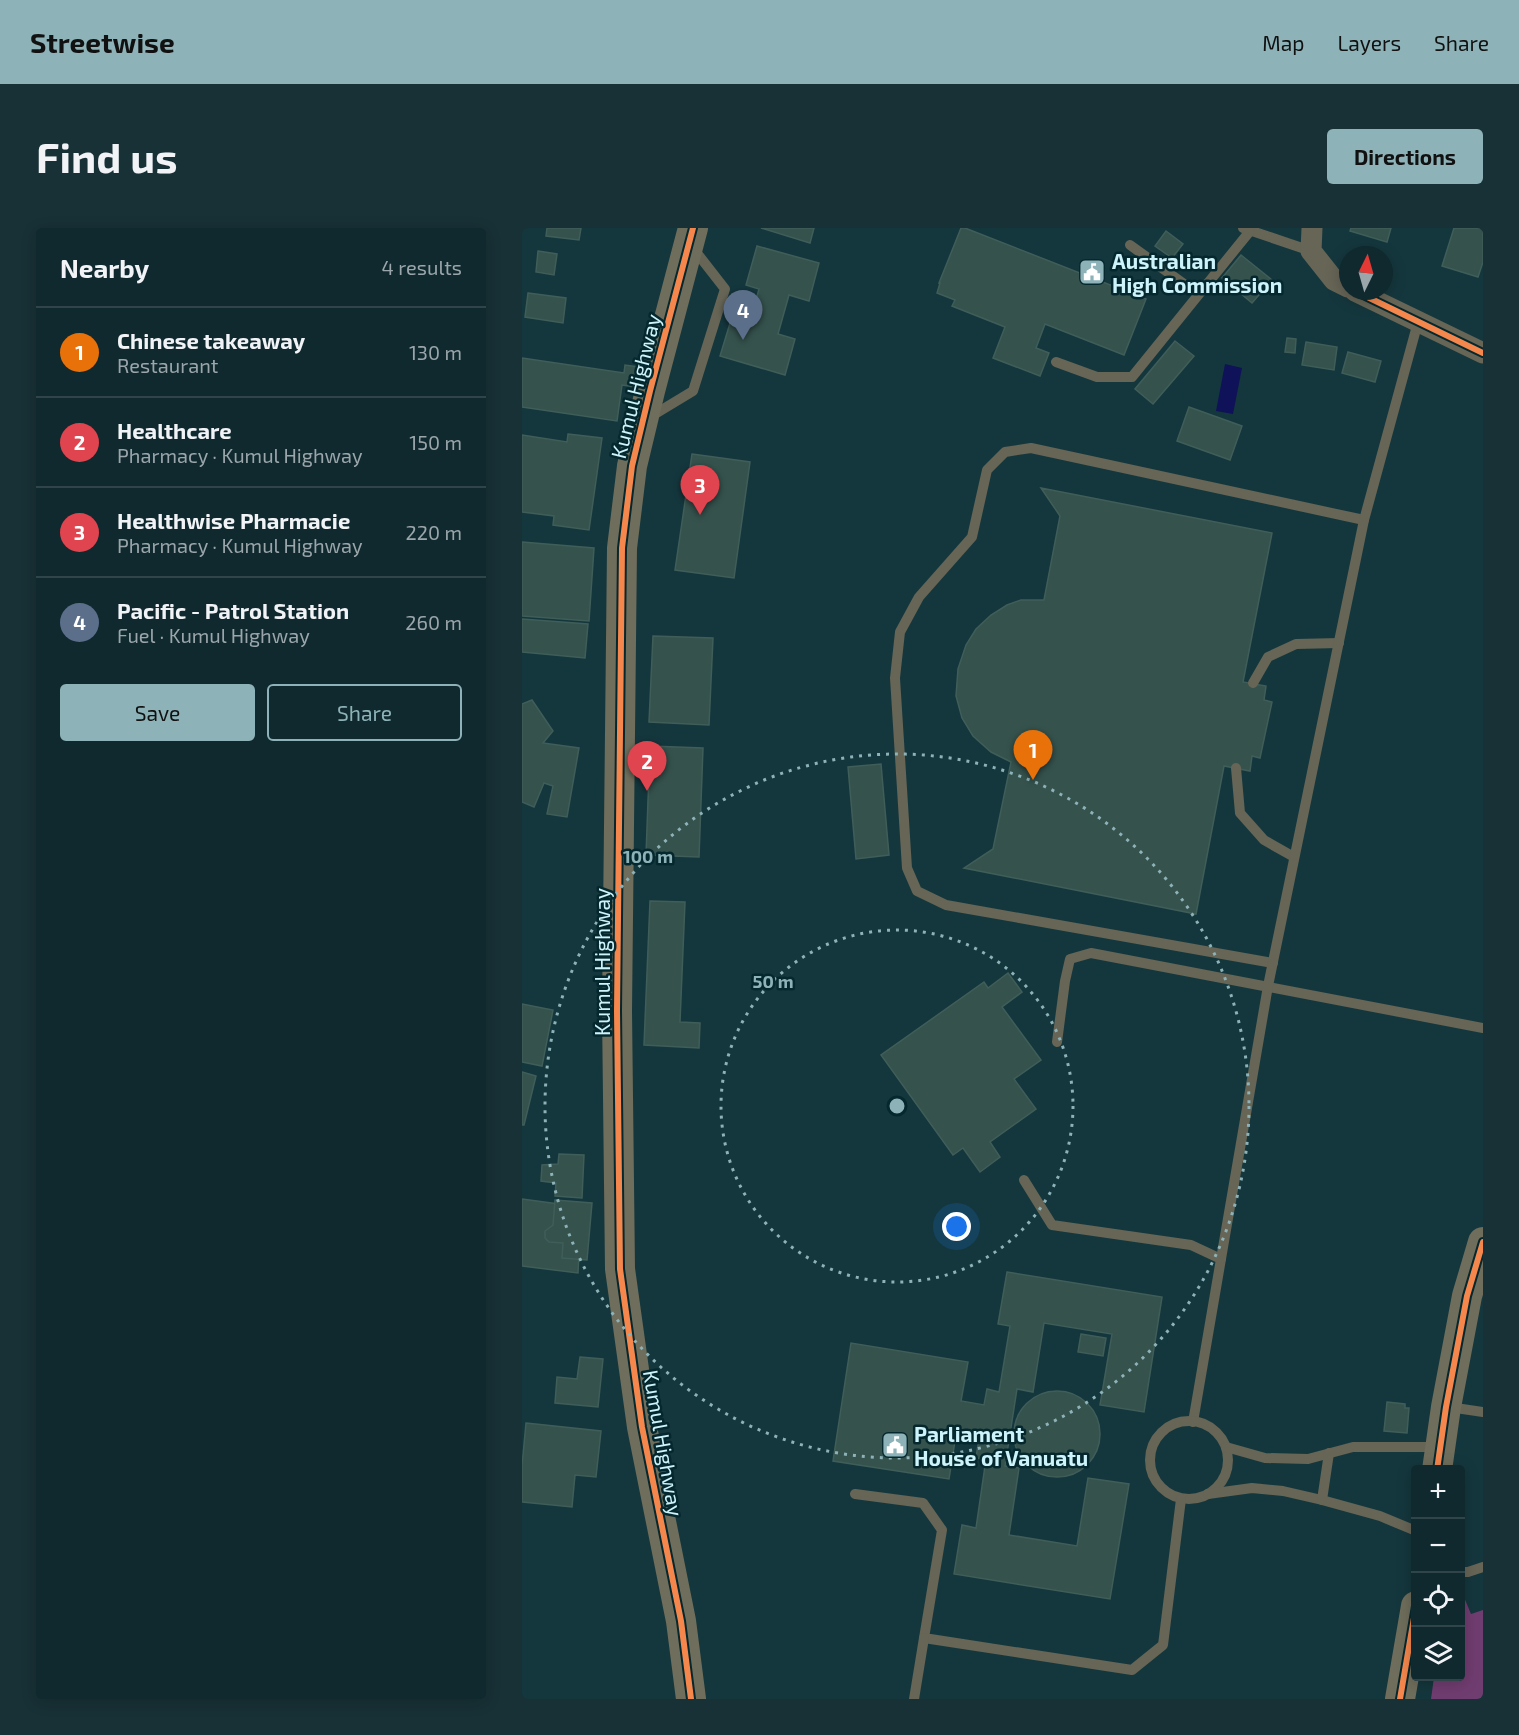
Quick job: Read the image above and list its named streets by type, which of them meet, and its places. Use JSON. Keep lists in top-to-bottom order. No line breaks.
{"streets":{"street":["Kumul Highway"]},"places":{"public building":["Australian High Commission","Parliament House of Vanuatu"]},"north":"top","page":{"header":"Streetwise","nav":["Map","Layers","Share"],"buttons":["Directions",["Save","Share"]],"title":"Find us","heading":["Nearby","4 results"],"pins":["4","3","1","2"],"list":[{"mark":"1","name":"Chinese takeaway","note":"Restaurant","value":"130 m"},{"mark":"2","name":"Healthcare","note":"Pharmacy · Kumul Highway","value":"150 m"},{"mark":"3","name":"Healthwise Pharmacie","note":"Pharmacy · Kumul Highway","value":"220 m"},{"mark":"4","name":"Pacific - Patrol Station","note":"Fuel · Kumul Highway","value":"260 m"}],"map_buttons":["+","−"]},"rings":["100 m","50 m"]}
